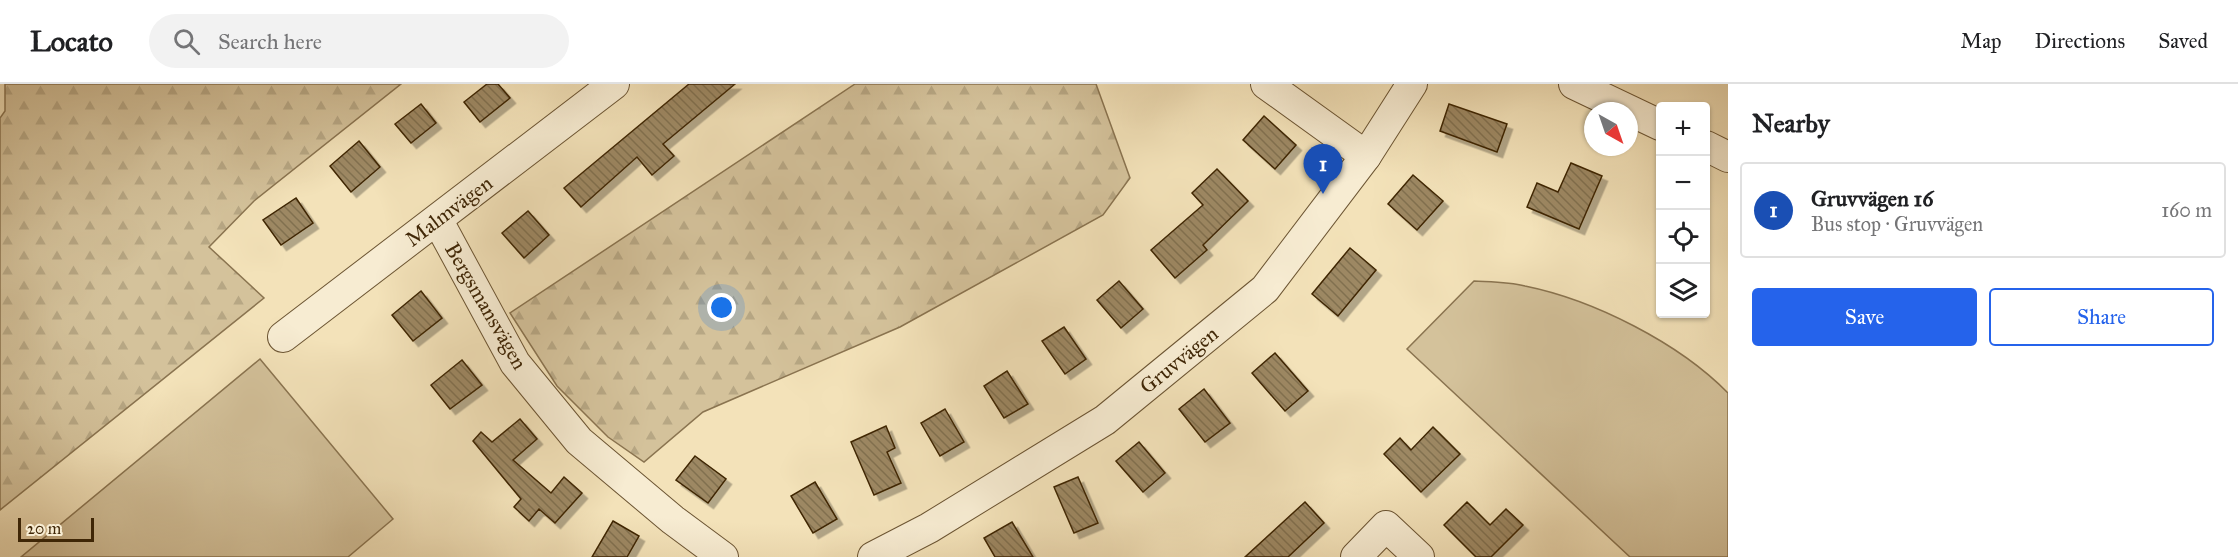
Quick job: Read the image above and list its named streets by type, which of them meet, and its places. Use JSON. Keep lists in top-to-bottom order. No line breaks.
{"streets":{"street":["Malmvägen","Bergsmansvägen","Gruvvägen"]},"crossings":[["Malmvägen","Bergsmansvägen"]],"scale_bar":"20 m","north":"bottom right","page":{"header":"Locato","search":"Search here","nav":["Map","Directions","Saved"],"heading":"Nearby","map_buttons":["+","−"],"pins":"1","list":[{"mark":"1","name":"Gruvvägen 16","note":"Bus stop · Gruvvägen","value":"160 m"}],"buttons":["Save","Share"],"scale":"20 m"}}
